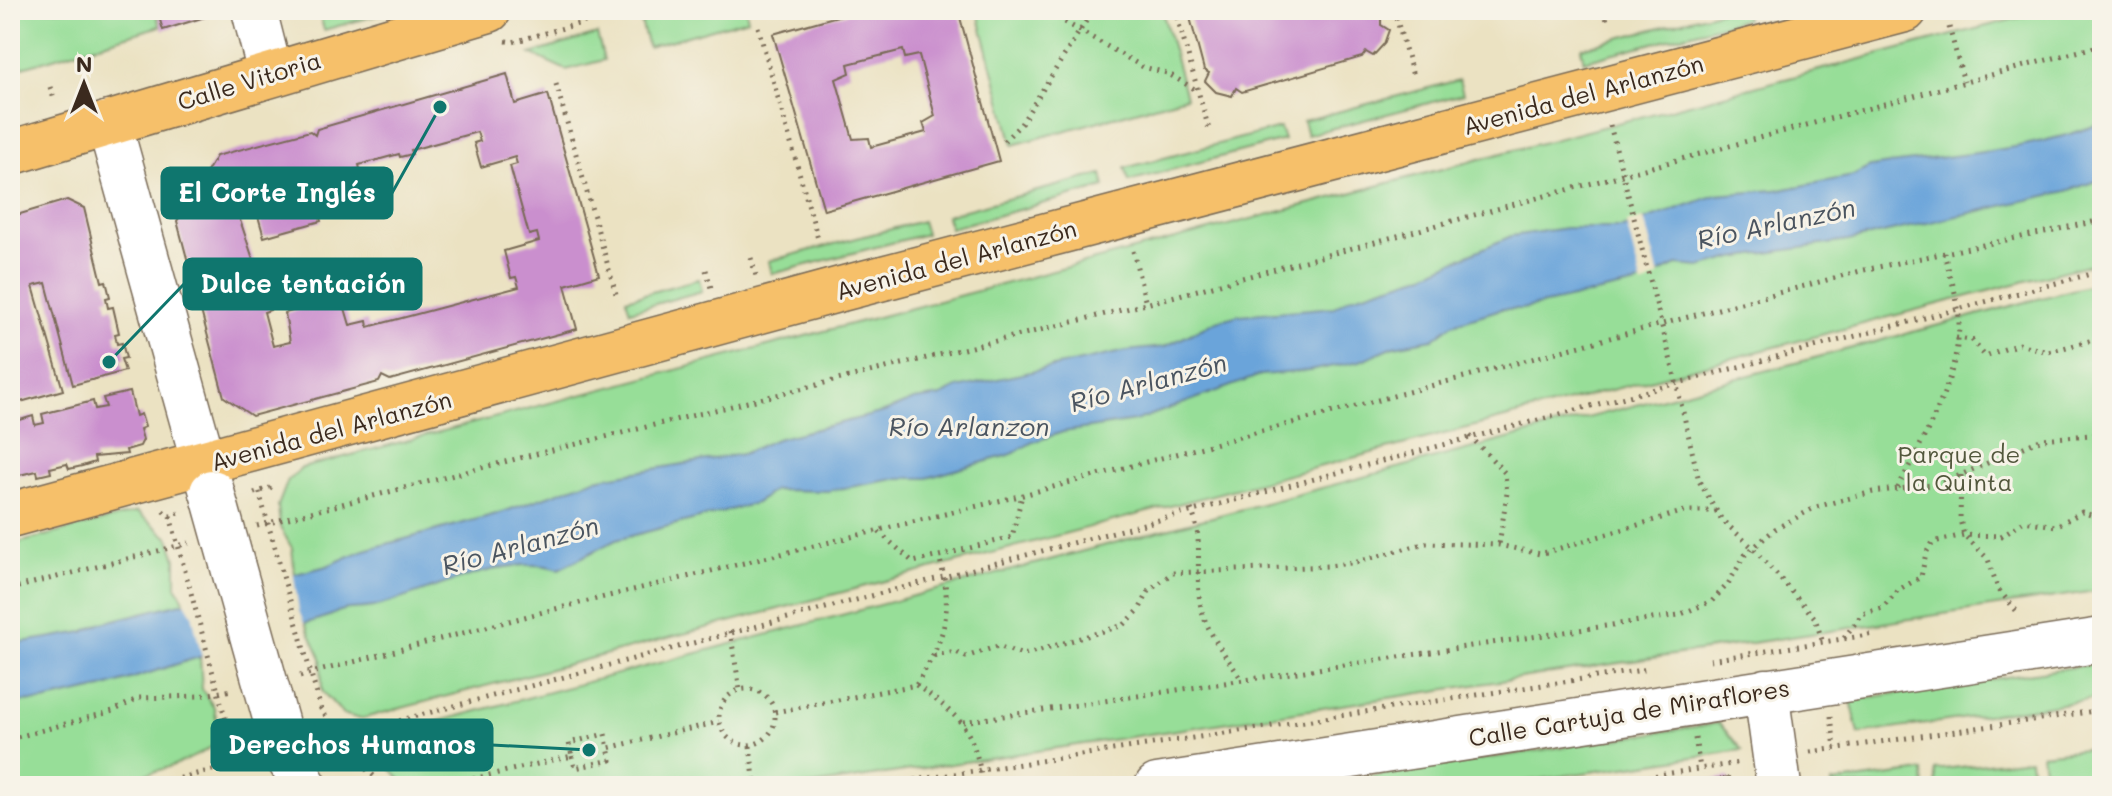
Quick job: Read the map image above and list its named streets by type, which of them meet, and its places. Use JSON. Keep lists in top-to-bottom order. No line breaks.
{"streets":{"highway":["Calle Vitoria","Avenida del Arlanzón"],"street":["Calle Cartuja de Miraflores"]},"water":["Río Arlanzón","Río Arlanzon"],"parks":["Parque de la Quinta"],"places":["El Corte Inglés","Dulce tentación","Derechos Humanos"],"north":"top"}
